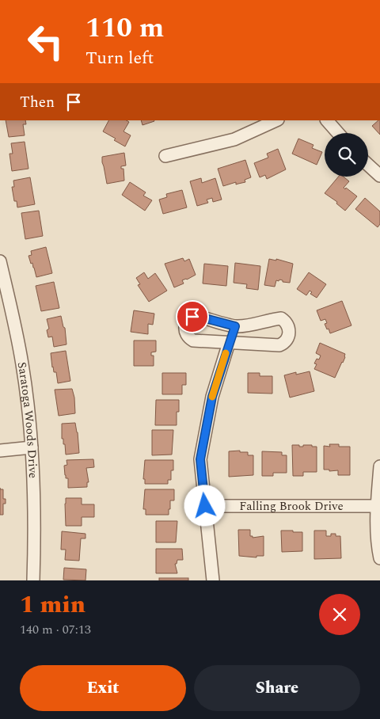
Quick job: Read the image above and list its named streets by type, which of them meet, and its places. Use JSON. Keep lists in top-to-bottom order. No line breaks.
{"streets":{"street":["Saratoga Woods Drive","Falling Brook Drive"]},"page":{"turn":["110 m","Turn left"],"then":"Then","heading":["1 min","140 m · 07:13"],"buttons":["Exit","Share"]}}
